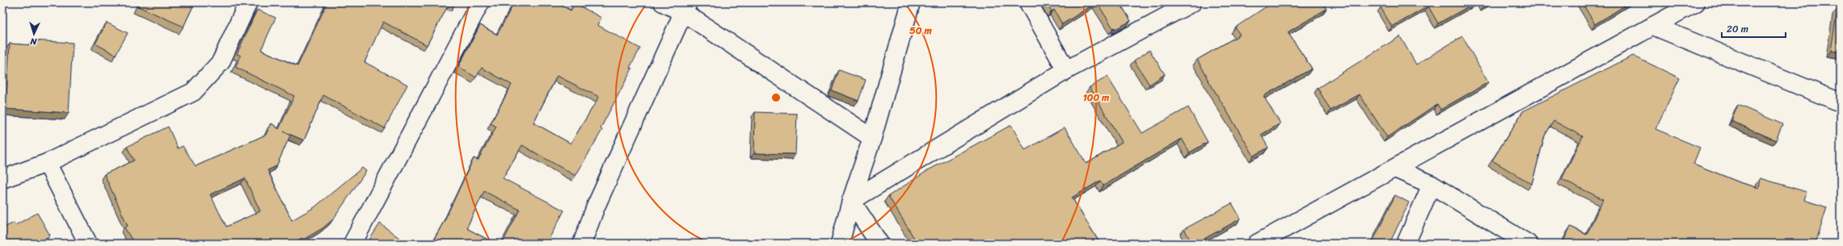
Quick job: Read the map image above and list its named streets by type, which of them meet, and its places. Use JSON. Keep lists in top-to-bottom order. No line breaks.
{"scale_bar":"20 m","north":"bottom","rings":["50 m","100 m"]}
